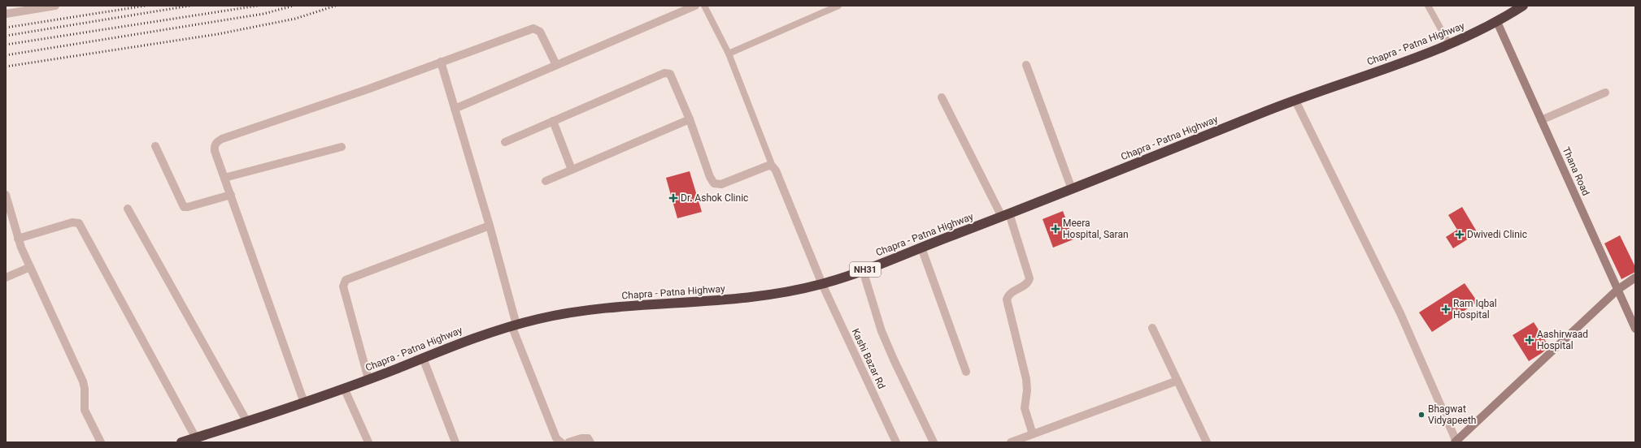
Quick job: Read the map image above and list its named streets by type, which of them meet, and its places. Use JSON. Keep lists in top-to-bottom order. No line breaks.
{"streets":{"highway":["Chapra - Patna Highway","NH31"],"street":["Thana Road","Kashi Bazar Rd"]},"crossings":[["Chapra - Patna Highway","Thana Road"],["Chapra - Patna Highway","Kashi Bazar Rd"]],"places":{"health":["Dr. Ashok Clinic","Meera Hospital, Saran","Dwivedi Clinic","Ram Iqbal Hospital","Aashirwaad Hospital"],"other":["Bhagwat Vidyapeeth"]}}
